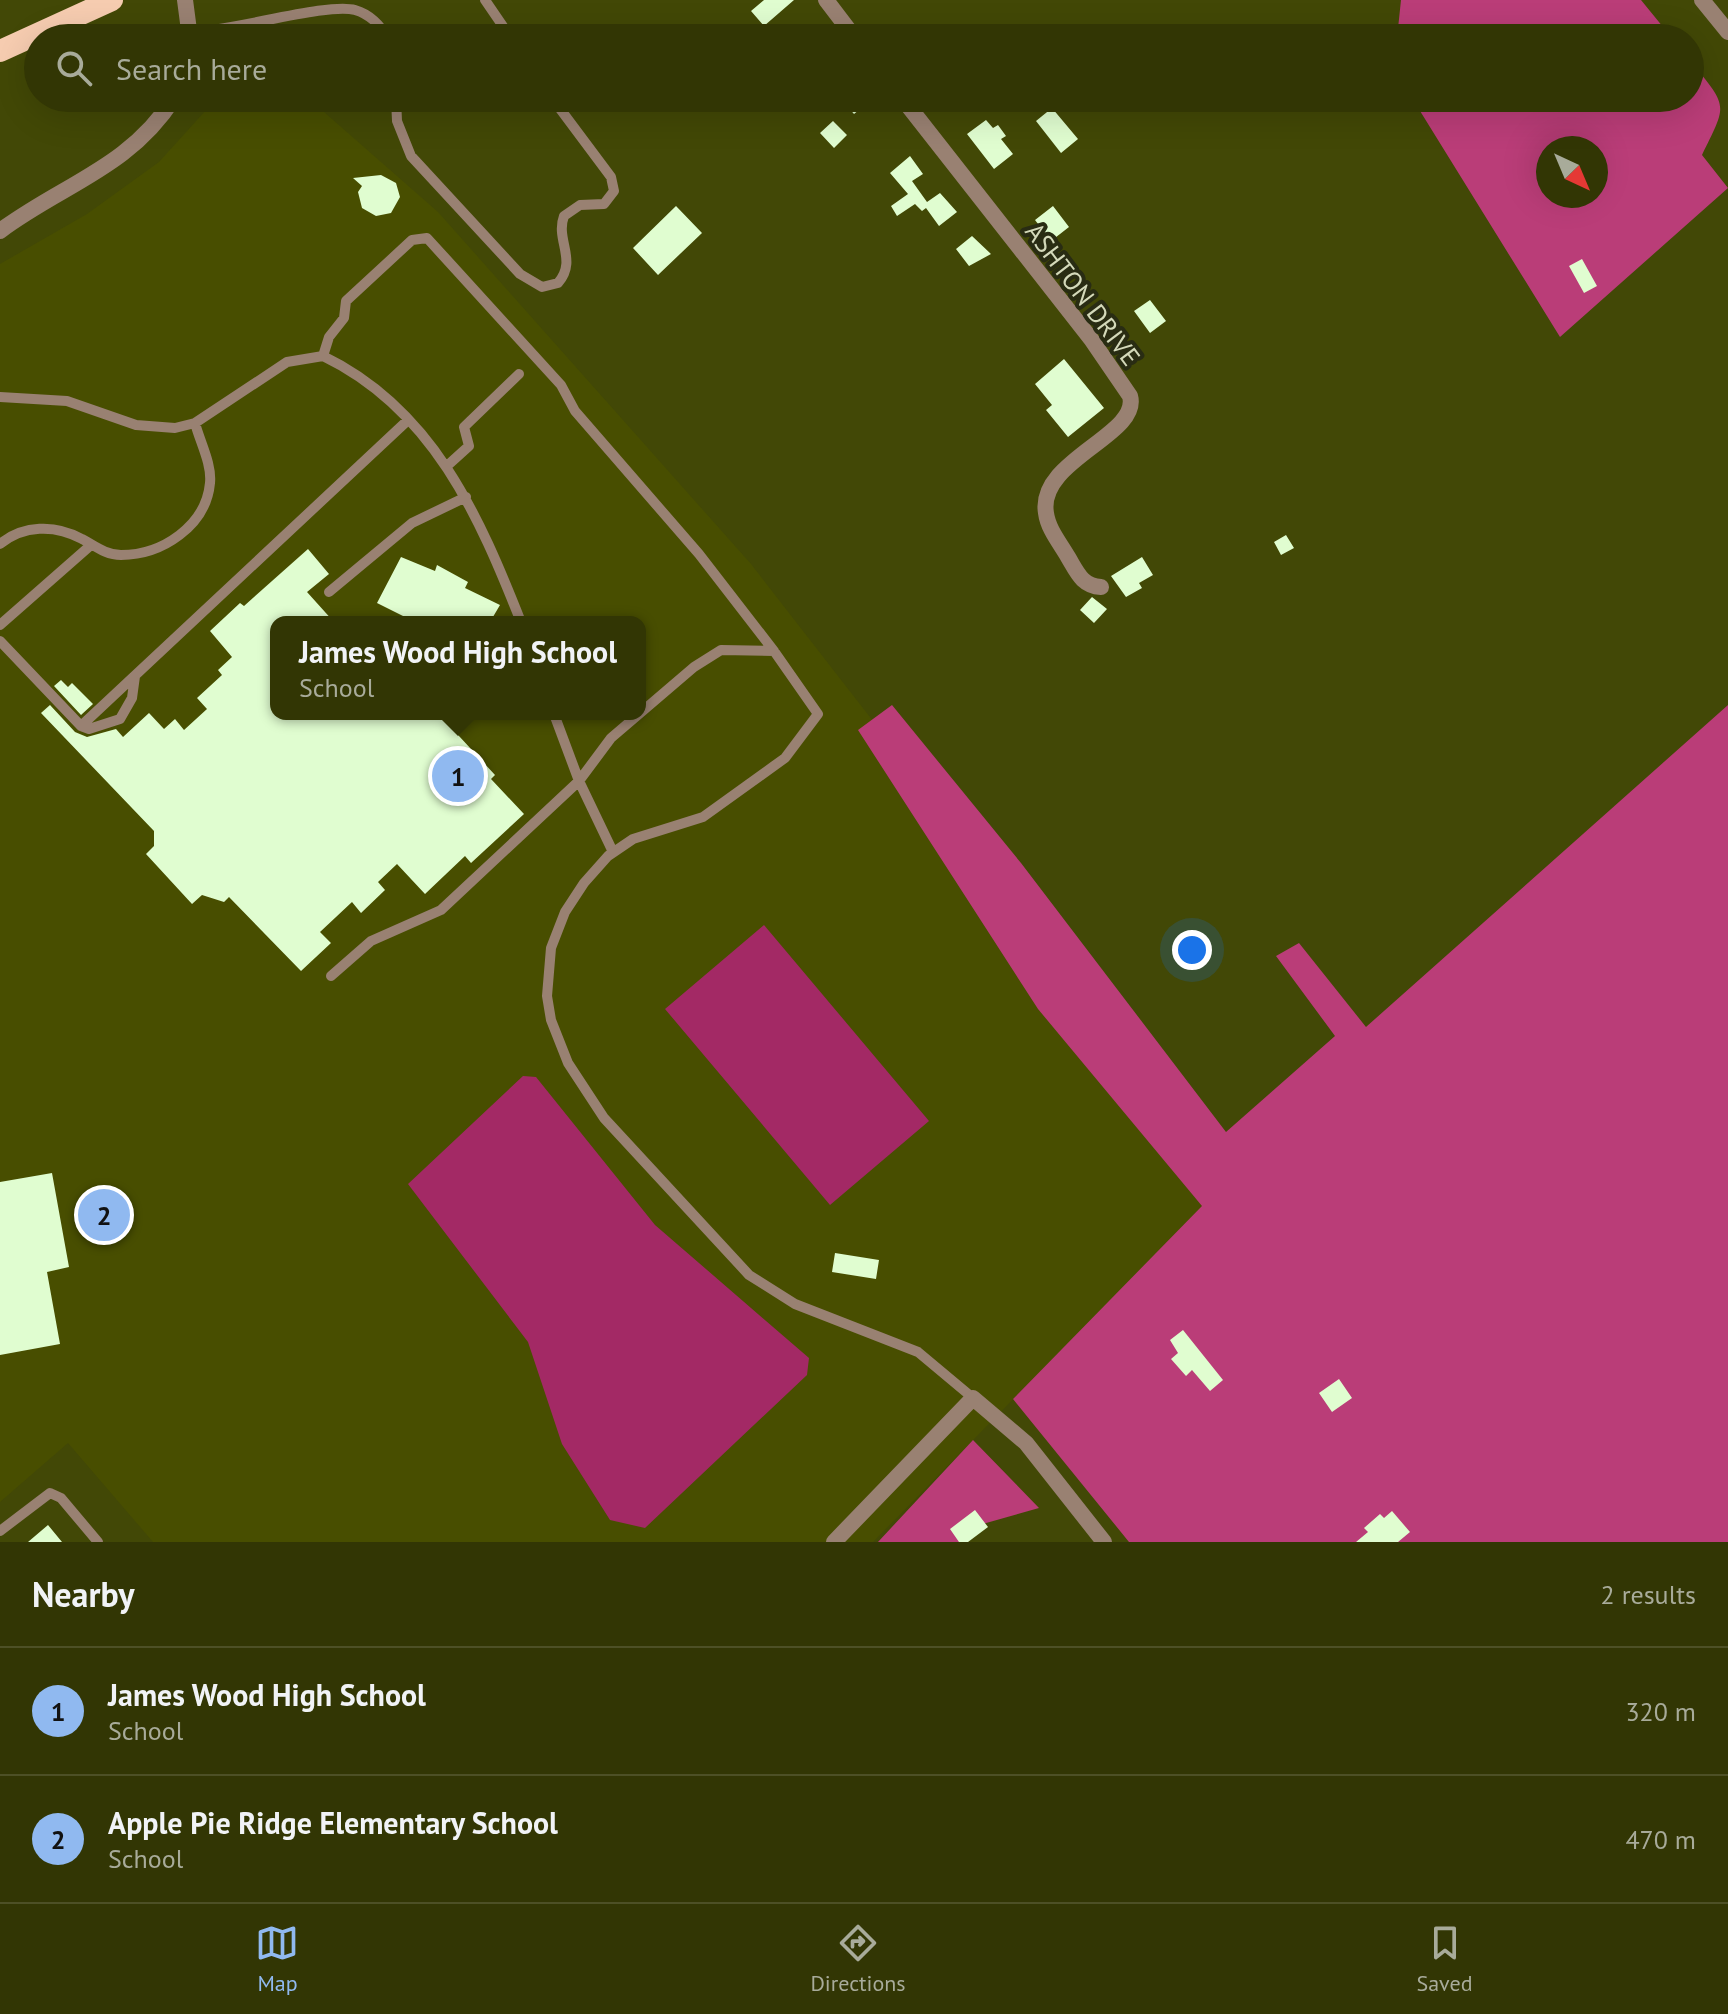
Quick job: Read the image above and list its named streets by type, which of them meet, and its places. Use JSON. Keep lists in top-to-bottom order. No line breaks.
{"streets":{"street":["ASHTON DRIVE"]},"north":"bottom right","page":{"search":"Search here","popup":["James Wood High School","School"],"pins":["1","2"],"heading":["Nearby","2 results"],"list":[{"mark":"1","name":"James Wood High School","note":"School","value":"320 m"},{"mark":"2","name":"Apple Pie Ridge Elementary School","note":"School","value":"470 m"}],"nav":["Map","Directions","Saved"]}}
